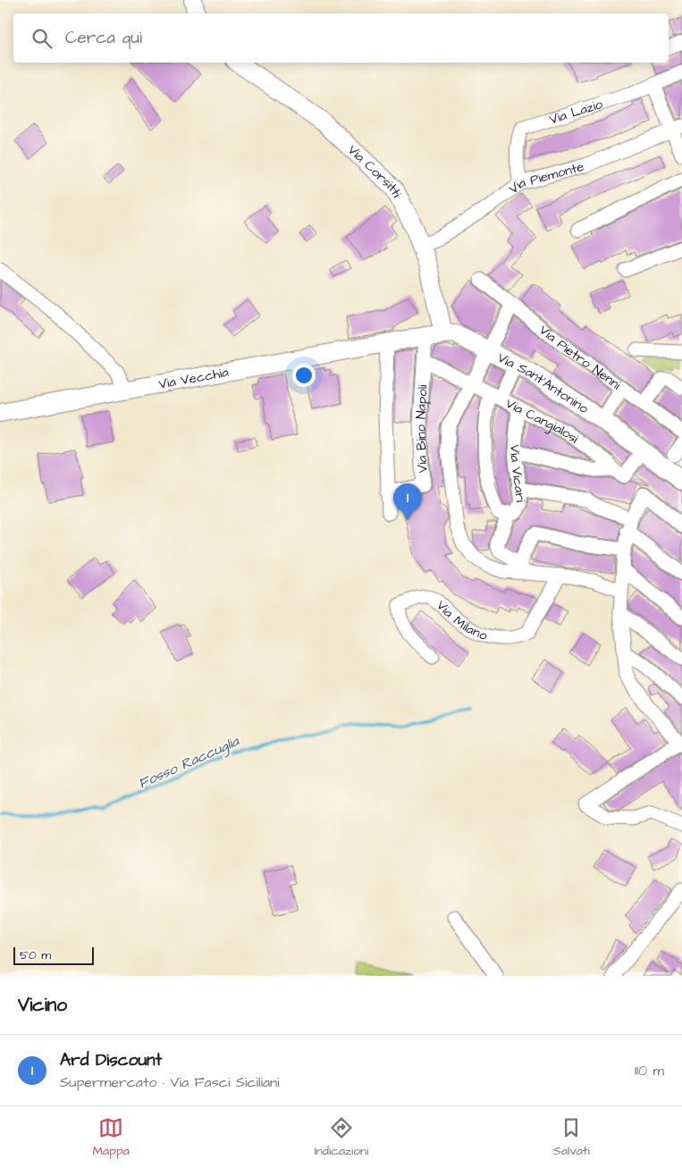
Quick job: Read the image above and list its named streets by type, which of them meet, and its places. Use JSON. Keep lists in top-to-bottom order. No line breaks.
{"streets":{"street":["Via Lazio","Via Corsitti","Via Piemonte","Via Pietro Nenni","Via Vecchia","Via Sant'Antonino","Via Cangialosi","Via Bino Napoli","Via Vicari","Via Milano"]},"crossings":[["Via Lazio","Via Piemonte"],["Via Corsitti","Via Piemonte"],["Via Corsitti","Via Sant'Antonino"],["Via Vecchia","Via Sant'Antonino"],["Via Sant'Antonino","Via Bino Napoli"],["Via Cangialosi","Via Bino Napoli"],["Via Cangialosi","Via Vicari"]],"water":["Fosso Raccuglia"],"scale_bar":"50 m","page":{"search":"Cerca qui","pins":"1","scale":"50 m","heading":"Vicino","list":[{"mark":"1","name":"Ard Discount","note":"Supermercato · Via Fasci Siciliani","value":"110 m"}],"nav":["Mappa","Indicazioni","Salvati"]}}
